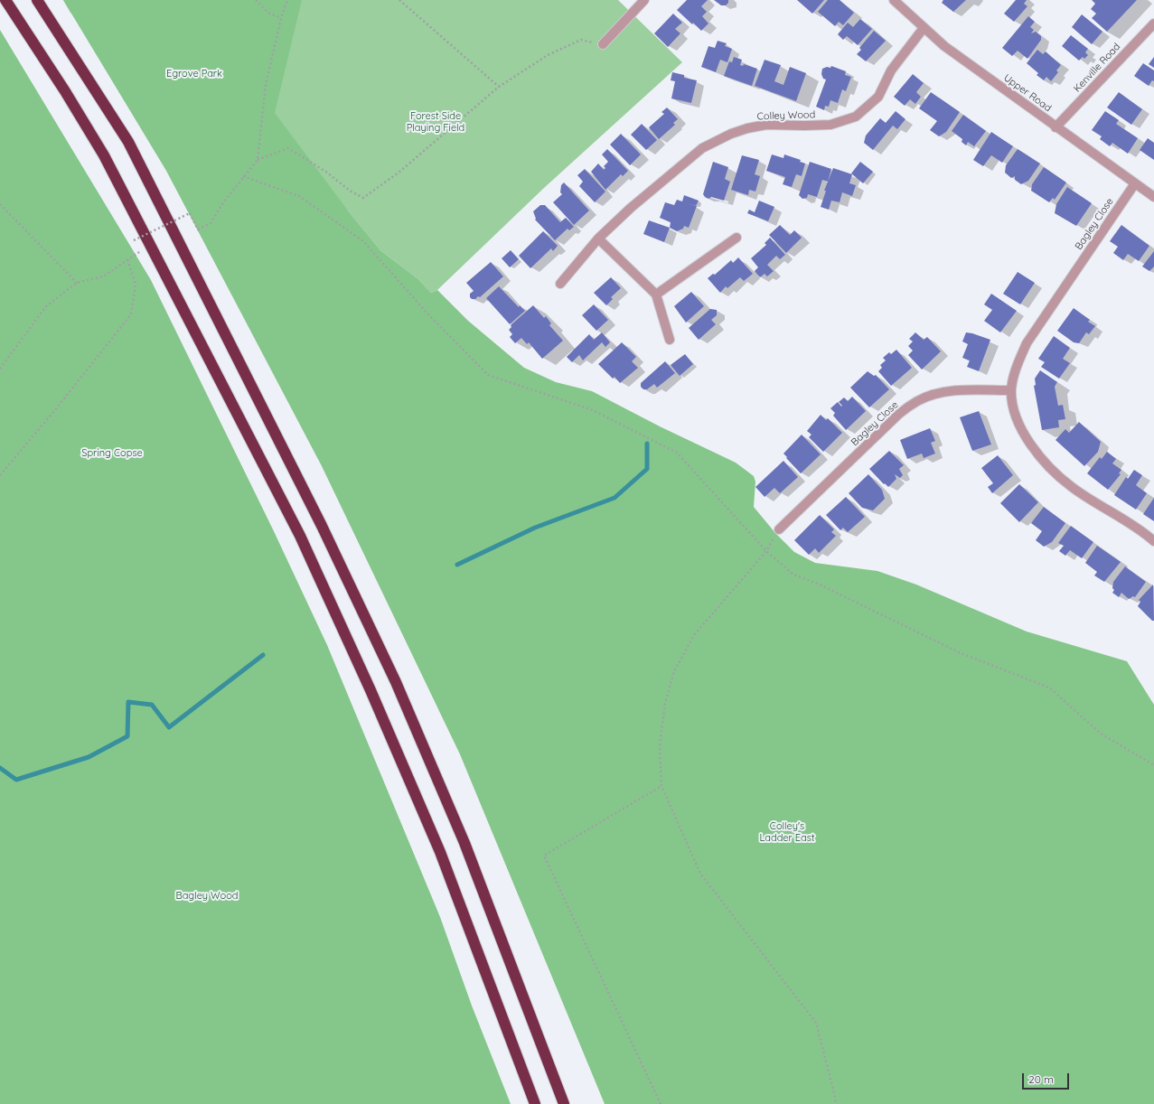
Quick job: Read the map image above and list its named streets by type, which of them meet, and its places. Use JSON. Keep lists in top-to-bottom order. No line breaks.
{"streets":{"street":["Kenville Road","Upper Road","Colley Wood","Bagley Close"]},"crossings":[["Kenville Road","Upper Road"],["Upper Road","Colley Wood"],["Upper Road","Bagley Close"]],"parks":["Egrove Park","Forest Side Playing Field","Spring Copse","Colley's Ladder East","Bagley Wood"],"scale_bar":"20 m"}
